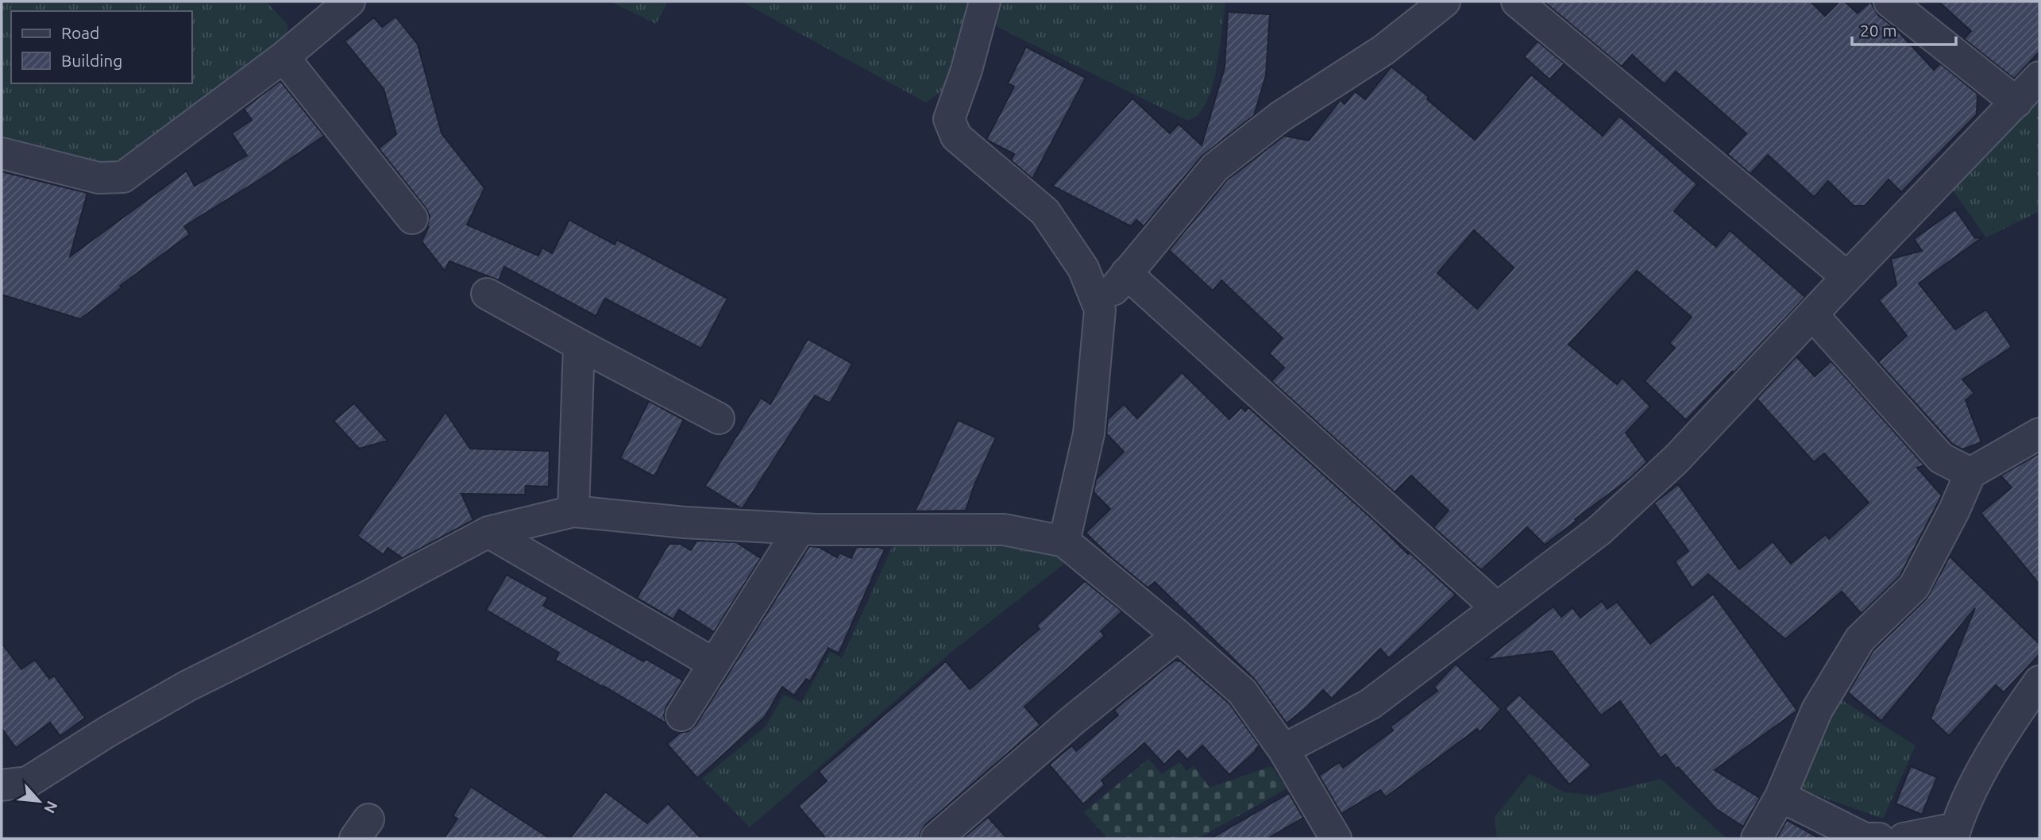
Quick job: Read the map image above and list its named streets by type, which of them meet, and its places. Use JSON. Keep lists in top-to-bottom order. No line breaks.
{"legend":["Road","Building"],"scale_bar":"20 m","north":"bottom right"}
